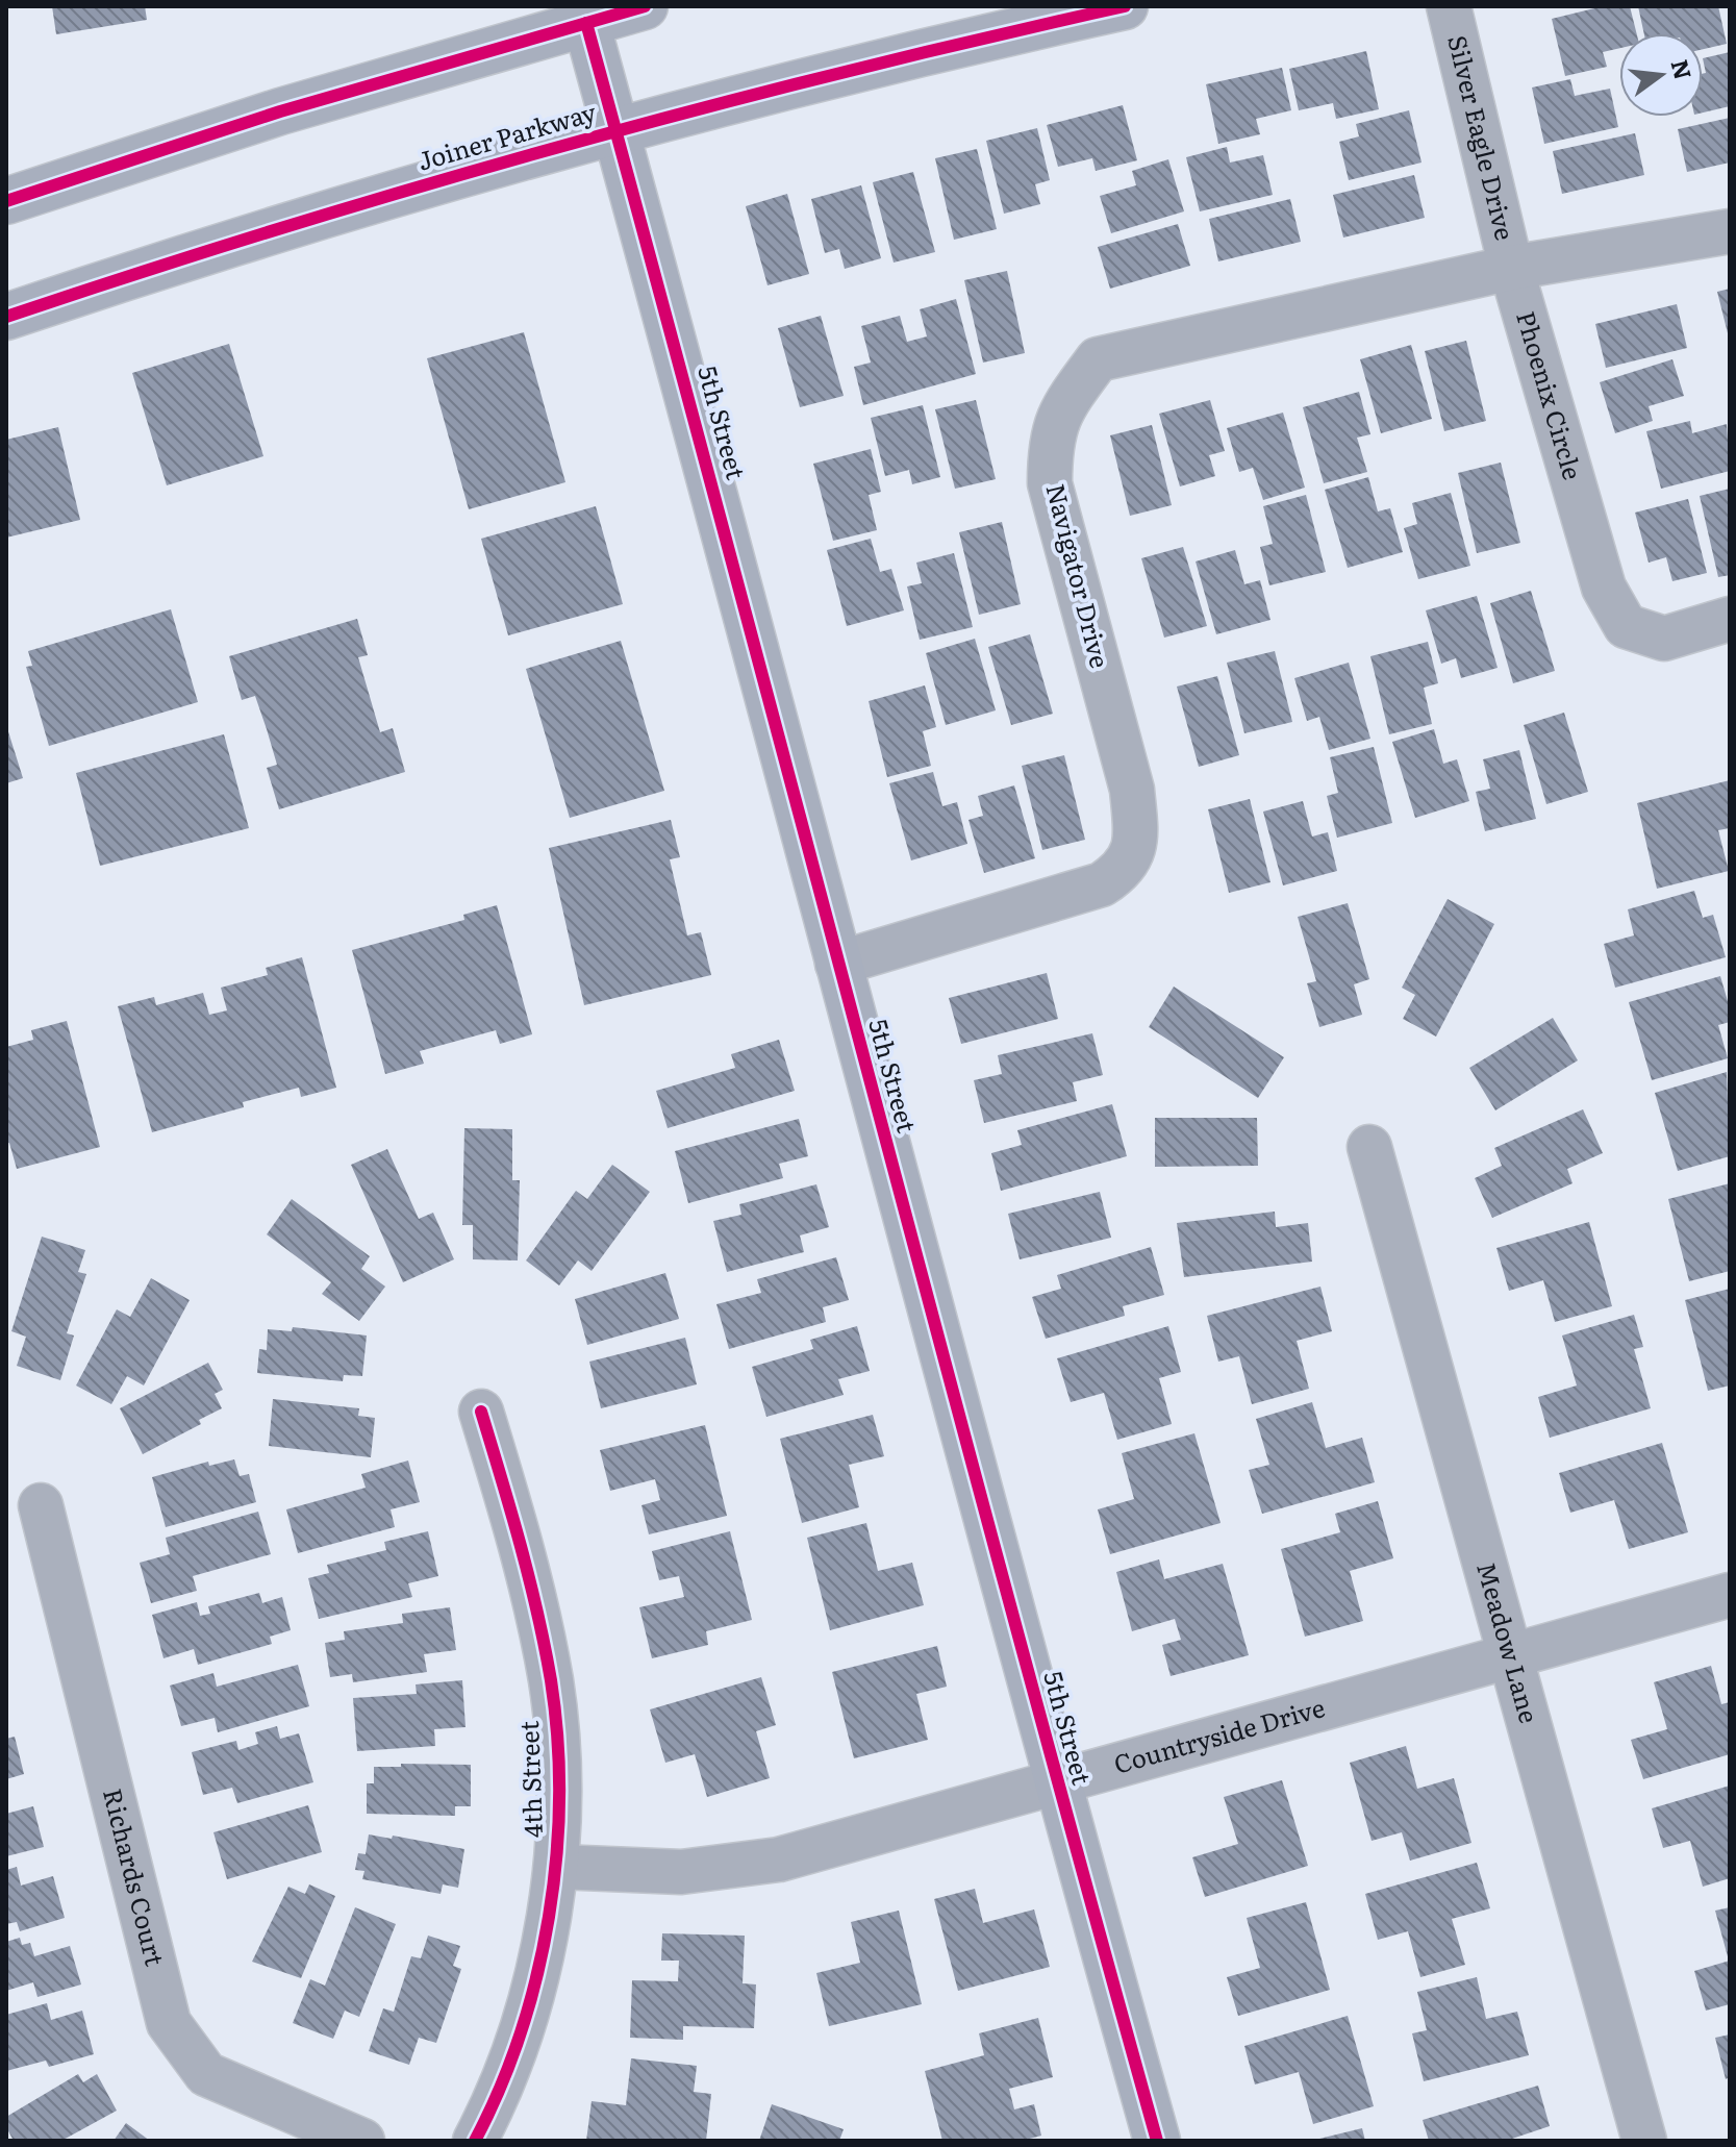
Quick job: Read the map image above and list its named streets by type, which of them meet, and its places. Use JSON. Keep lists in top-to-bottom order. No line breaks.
{"streets":{"street":["Silver Eagle Drive","Joiner Parkway","Phoenix Circle","5th Street","Navigator Drive","Meadow Lane","Countryside Drive","4th Street","Richards Court"]},"crossings":[["Silver Eagle Drive","Phoenix Circle"],["Silver Eagle Drive","Navigator Drive"],["Joiner Parkway","5th Street"],["Phoenix Circle","Navigator Drive"],["5th Street","Navigator Drive"],["5th Street","Countryside Drive"],["Meadow Lane","Countryside Drive"],["Countryside Drive","4th Street"]],"north":"right"}
